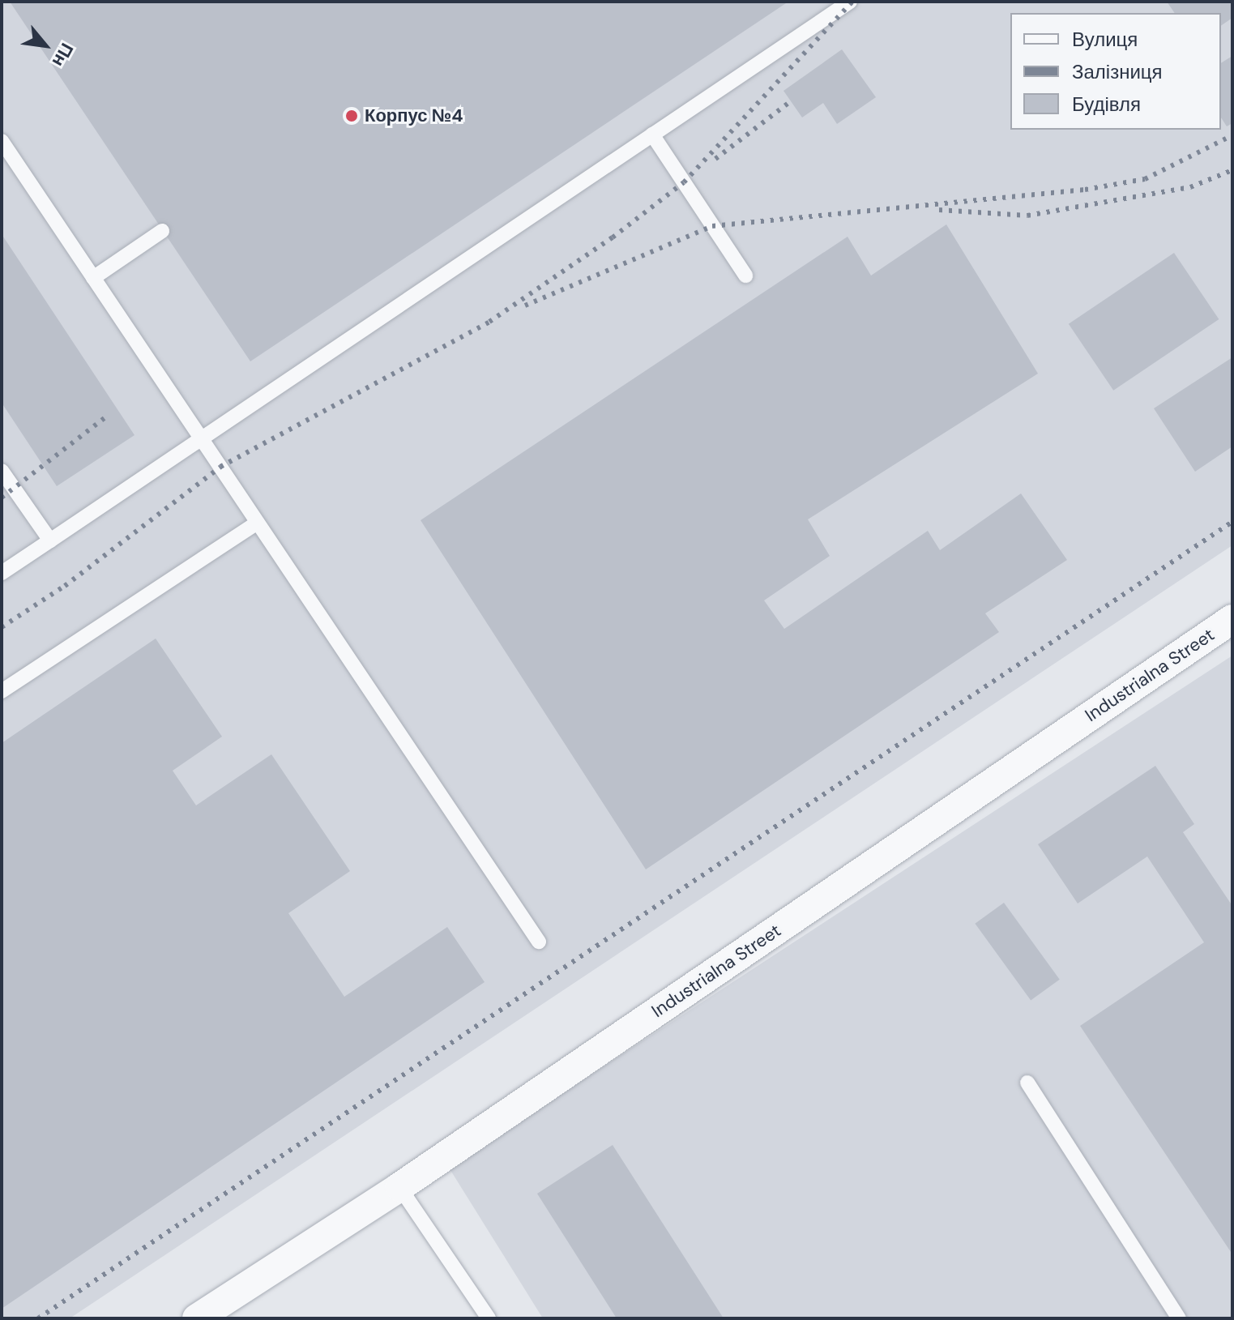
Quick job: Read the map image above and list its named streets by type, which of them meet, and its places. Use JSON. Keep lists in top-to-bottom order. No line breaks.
{"streets":{"street":["Industrialna Street"]},"places":["Корпус №4"],"legend":["Вулиця","Залізниця","Будівля"],"north":"bottom right"}
